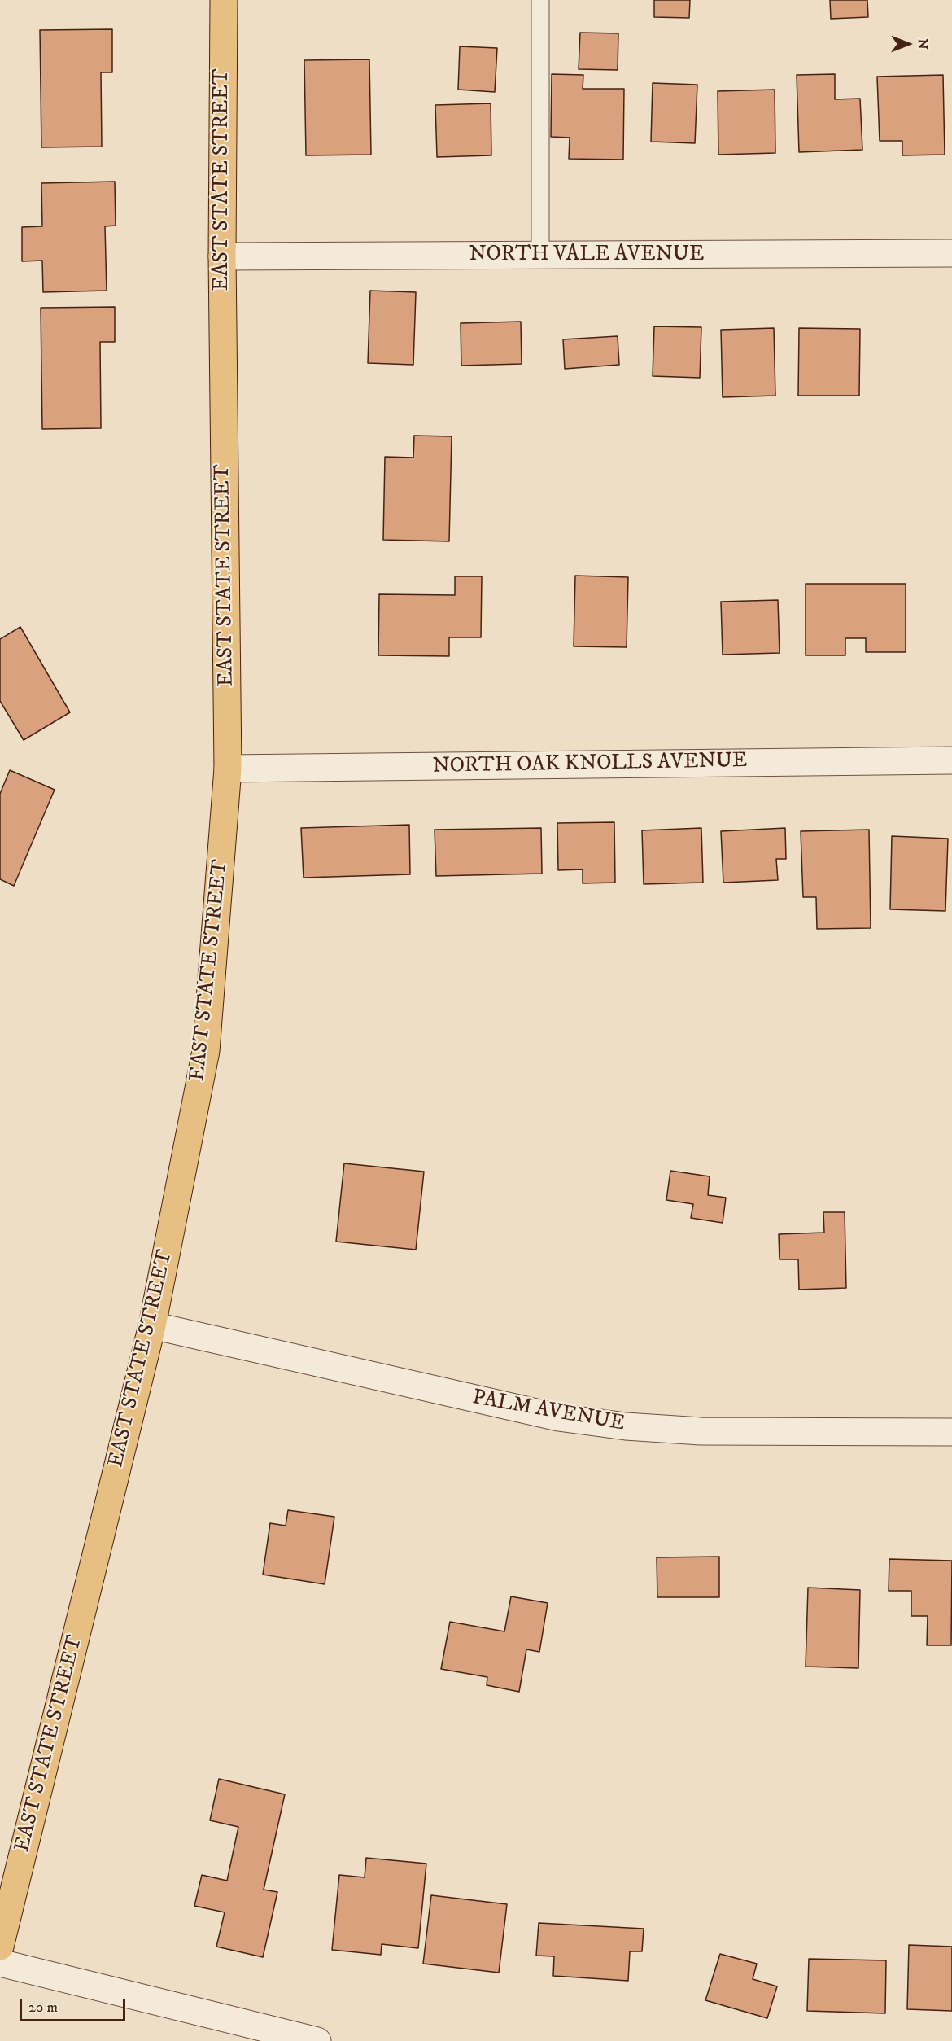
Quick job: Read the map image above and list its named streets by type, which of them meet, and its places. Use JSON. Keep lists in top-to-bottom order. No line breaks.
{"streets":{"main road":["EAST STATE STREET"],"street":["NORTH VALE AVENUE","NORTH OAK KNOLLS AVENUE","PALM AVENUE"]},"crossings":[["EAST STATE STREET","NORTH VALE AVENUE"],["EAST STATE STREET","NORTH OAK KNOLLS AVENUE"],["EAST STATE STREET","PALM AVENUE"]],"scale_bar":"20 m","north":"right"}
